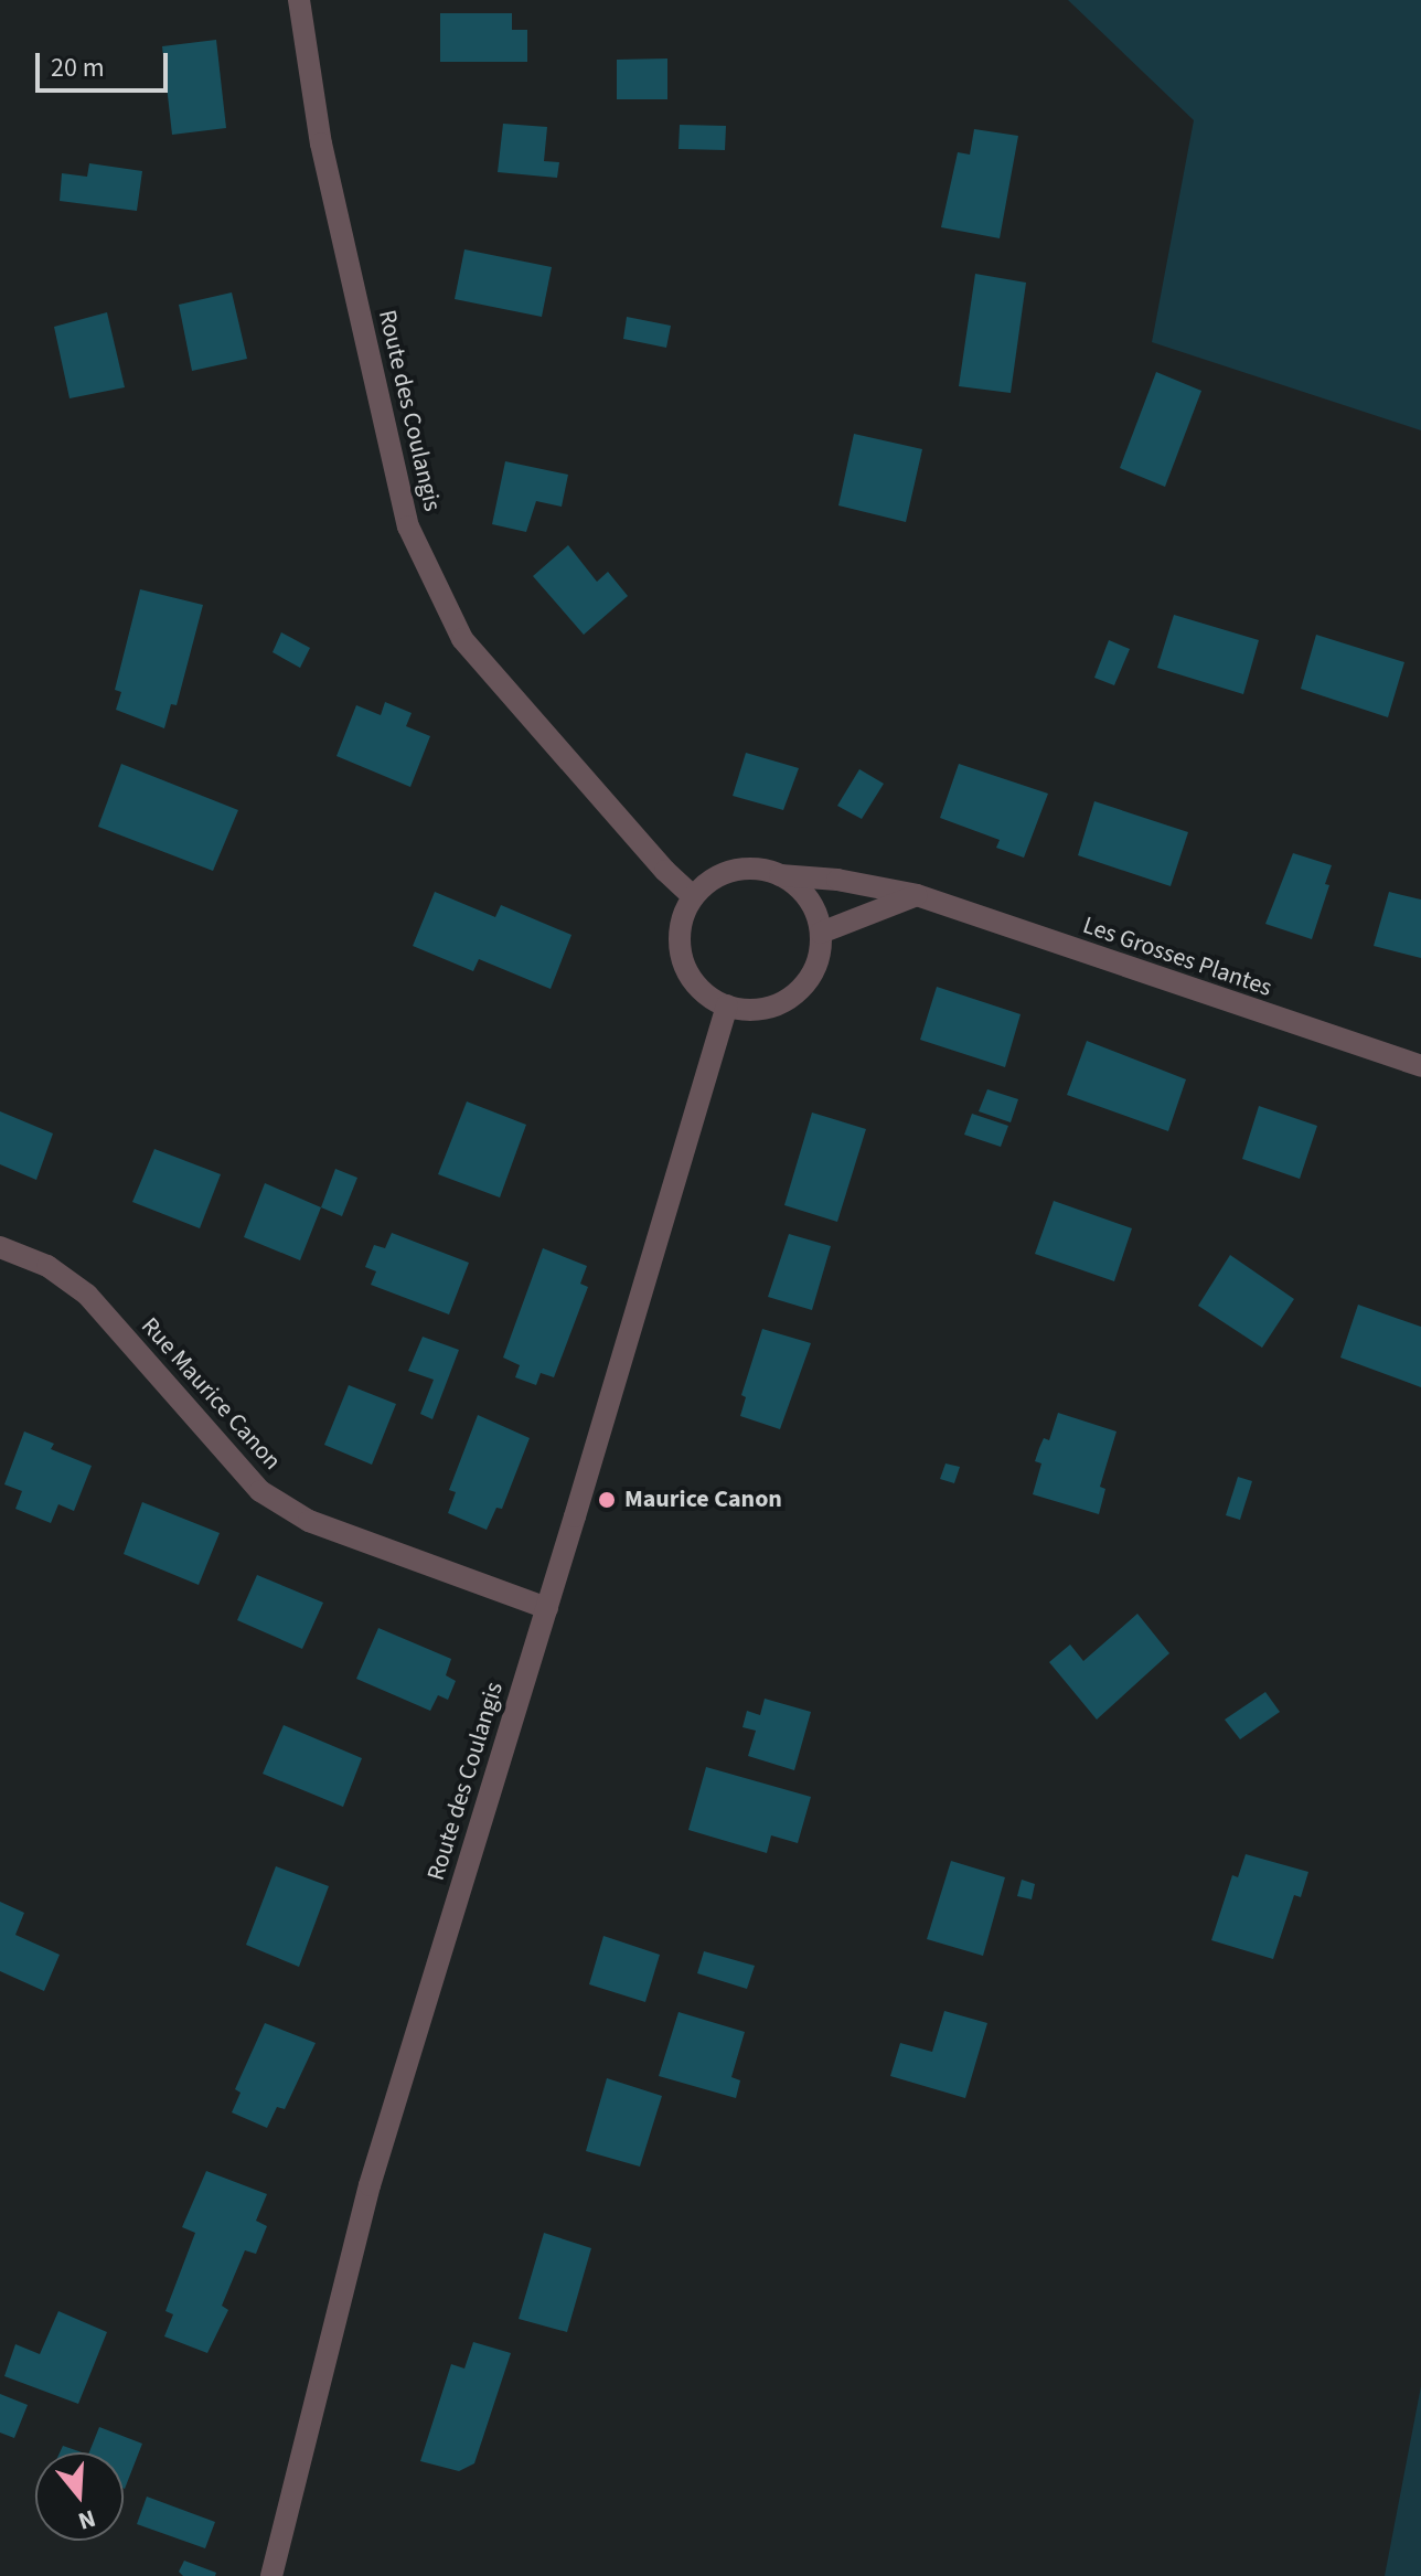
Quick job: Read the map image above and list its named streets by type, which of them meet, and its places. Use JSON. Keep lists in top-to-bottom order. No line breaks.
{"streets":{"street":["Route des Coulangis","Les Grosses Plantes","Rue Maurice Canon"]},"crossings":[["Route des Coulangis","Les Grosses Plantes"],["Route des Coulangis","Rue Maurice Canon"]],"places":["Maurice Canon"],"scale_bar":"20 m","north":"bottom"}
